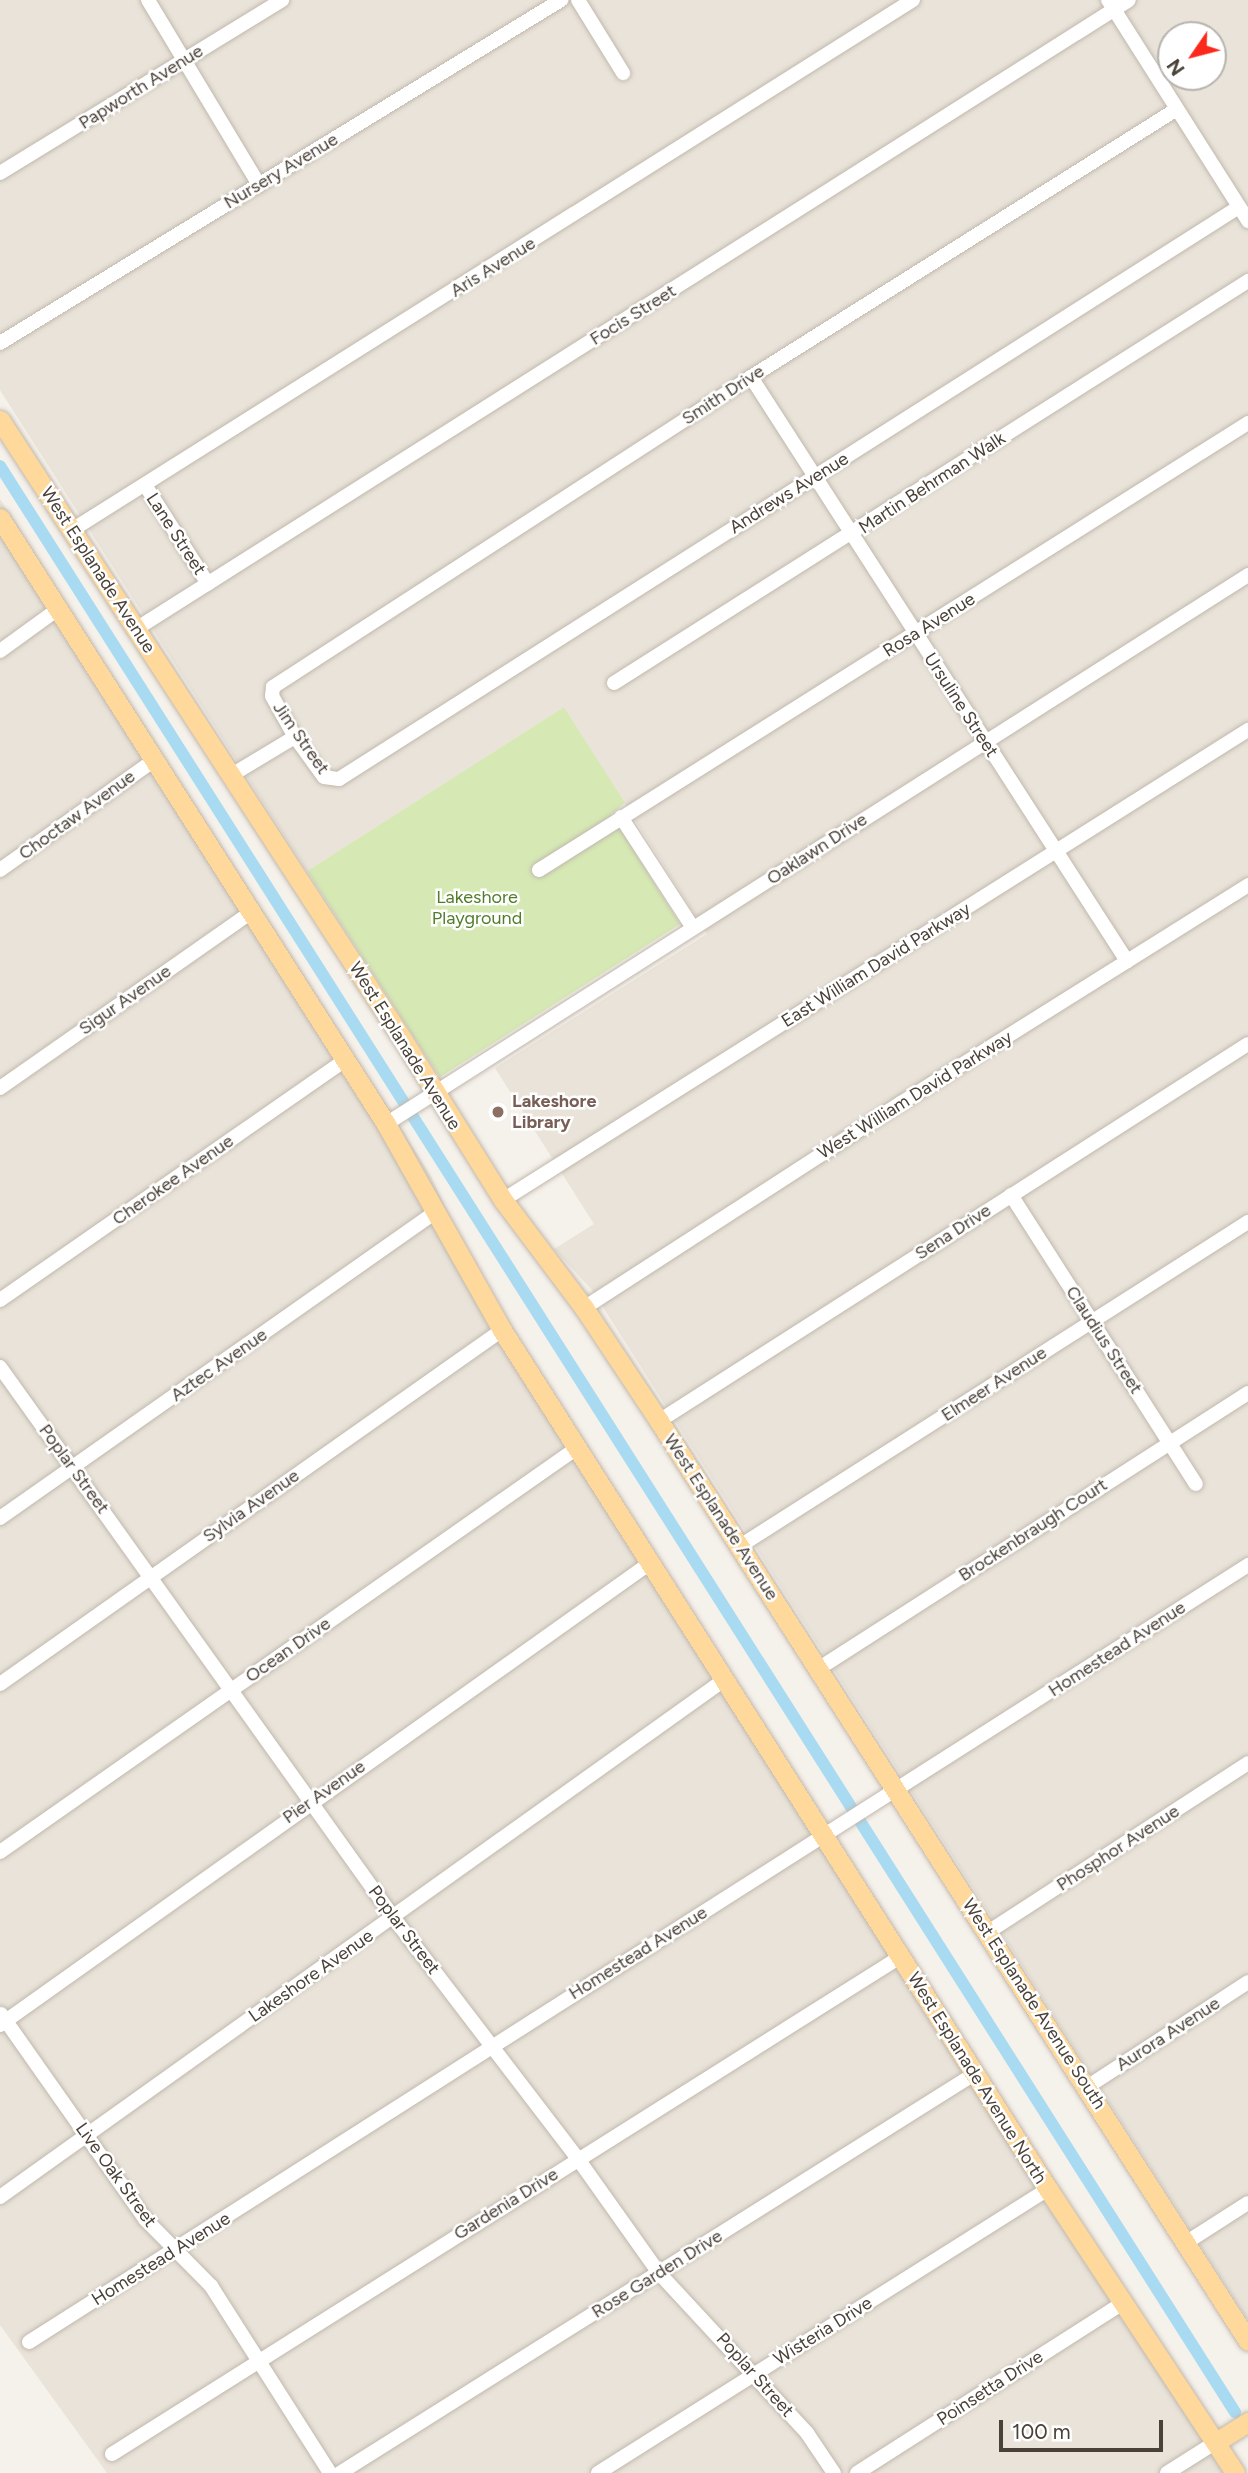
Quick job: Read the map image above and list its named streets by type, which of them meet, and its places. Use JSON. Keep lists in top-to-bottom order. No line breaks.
{"streets":{"main road":["West Esplanade Avenue","West Esplanade Avenue South","West Esplanade Avenue North"],"street":["Papworth Avenue","Nursery Avenue","Aris Avenue","Focis Street","Smith Drive","Martin Behrman Walk","Andrews Avenue","Lane Street","Rosa Avenue","Ursuline Street","Jim Street","Choctaw Avenue","Oaklawn Drive","East William David Parkway","Sigur Avenue","West William David Parkway","Cherokee Avenue","Sena Drive","Claudius Street","Aztec Avenue","Elmeer Avenue","Poplar Street","Sylvia Avenue","Brockenbraugh Court","Homestead Avenue","Ocean Drive","Pier Avenue","Phosphor Avenue","Lakeshore Avenue","Aurora Avenue","Live Oak Street","Gardenia Drive","Rose Garden Drive","Wisteria Drive","Poinsetta Drive"]},"crossings":[["Aris Avenue","Lane Street"],["Aris Avenue","West Esplanade Avenue"],["Focis Street","Lane Street"],["Focis Street","West Esplanade Avenue"],["Smith Drive","Ursuline Street"],["Smith Drive","Jim Street"],["Martin Behrman Walk","Ursuline Street"],["Andrews Avenue","Ursuline Street"],["Andrews Avenue","Jim Street"],["West Esplanade Avenue","Oaklawn Drive"],["West Esplanade Avenue","East William David Parkway"],["West Esplanade Avenue","West William David Parkway"],["West Esplanade Avenue","Sena Drive"],["West Esplanade Avenue","Elmeer Avenue"],["West Esplanade Avenue","Brockenbraugh Court"],["West Esplanade Avenue","West Esplanade Avenue South"],["Rosa Avenue","Ursuline Street"],["Ursuline Street","Oaklawn Drive"],["Ursuline Street","East William David Parkway"],["Ursuline Street","West William David Parkway"],["Sena Drive","Claudius Street"],["Claudius Street","Elmeer Avenue"],["Claudius Street","Brockenbraugh Court"],["Aztec Avenue","Poplar Street"],["Poplar Street","Sylvia Avenue"],["Poplar Street","Homestead Avenue"],["Poplar Street","Ocean Drive"],["Poplar Street","Pier Avenue"],["Poplar Street","Lakeshore Avenue"],["Poplar Street","Gardenia Drive"],["Poplar Street","Rose Garden Drive"],["Poplar Street","Wisteria Drive"],["Brockenbraugh Court","West Esplanade Avenue South"],["Homestead Avenue","West Esplanade Avenue South"],["Homestead Avenue","West Esplanade Avenue North"],["Homestead Avenue","Live Oak Street"],["Pier Avenue","Live Oak Street"],["Phosphor Avenue","West Esplanade Avenue South"],["Lakeshore Avenue","West Esplanade Avenue North"],["Lakeshore Avenue","Live Oak Street"],["West Esplanade Avenue South","Aurora Avenue"],["West Esplanade Avenue North","Gardenia Drive"],["West Esplanade Avenue North","Rose Garden Drive"],["West Esplanade Avenue North","Wisteria Drive"],["West Esplanade Avenue North","Poinsetta Drive"],["Live Oak Street","Gardenia Drive"]],"parks":["Lakeshore Playground"],"places":["Lakeshore Library"],"scale_bar":"100 m","north":"bottom left"}
